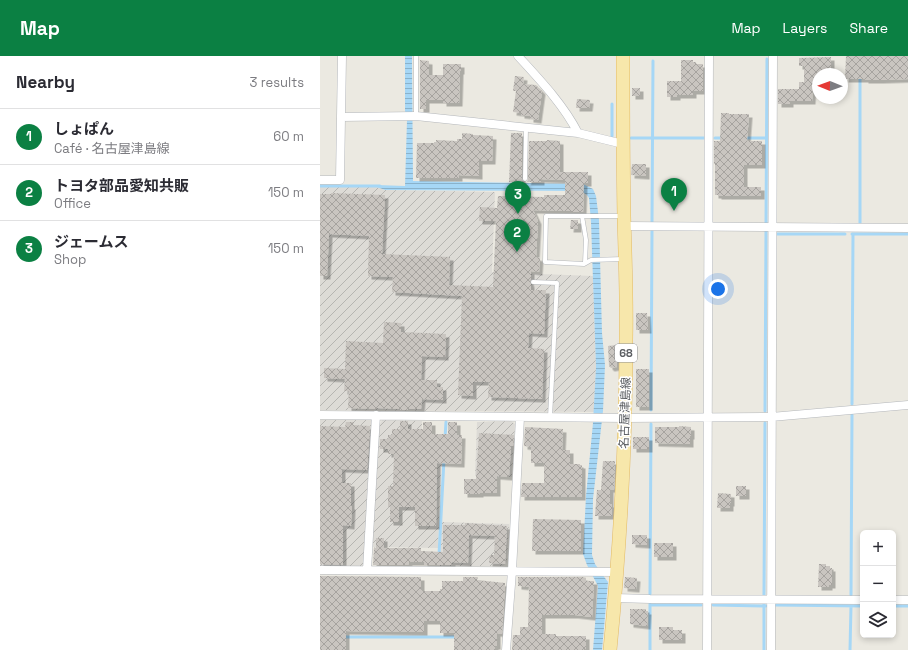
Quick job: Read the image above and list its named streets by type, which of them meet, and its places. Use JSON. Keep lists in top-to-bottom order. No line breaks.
{"streets":{"main road":["68","名古屋津島線"]},"north":"left","page":{"header":"Map","nav":["Map","Layers","Share"],"heading":["Nearby","3 results"],"list":[{"mark":"1","name":"しょぱん","note":"Café · 名古屋津島線","value":"60 m"},{"mark":"2","name":"トヨタ部品愛知共販","note":"Office","value":"150 m"},{"mark":"3","name":"ジェームス","note":"Shop","value":"150 m"}],"pins":["1","3","2"],"map_buttons":["+","−"]}}
